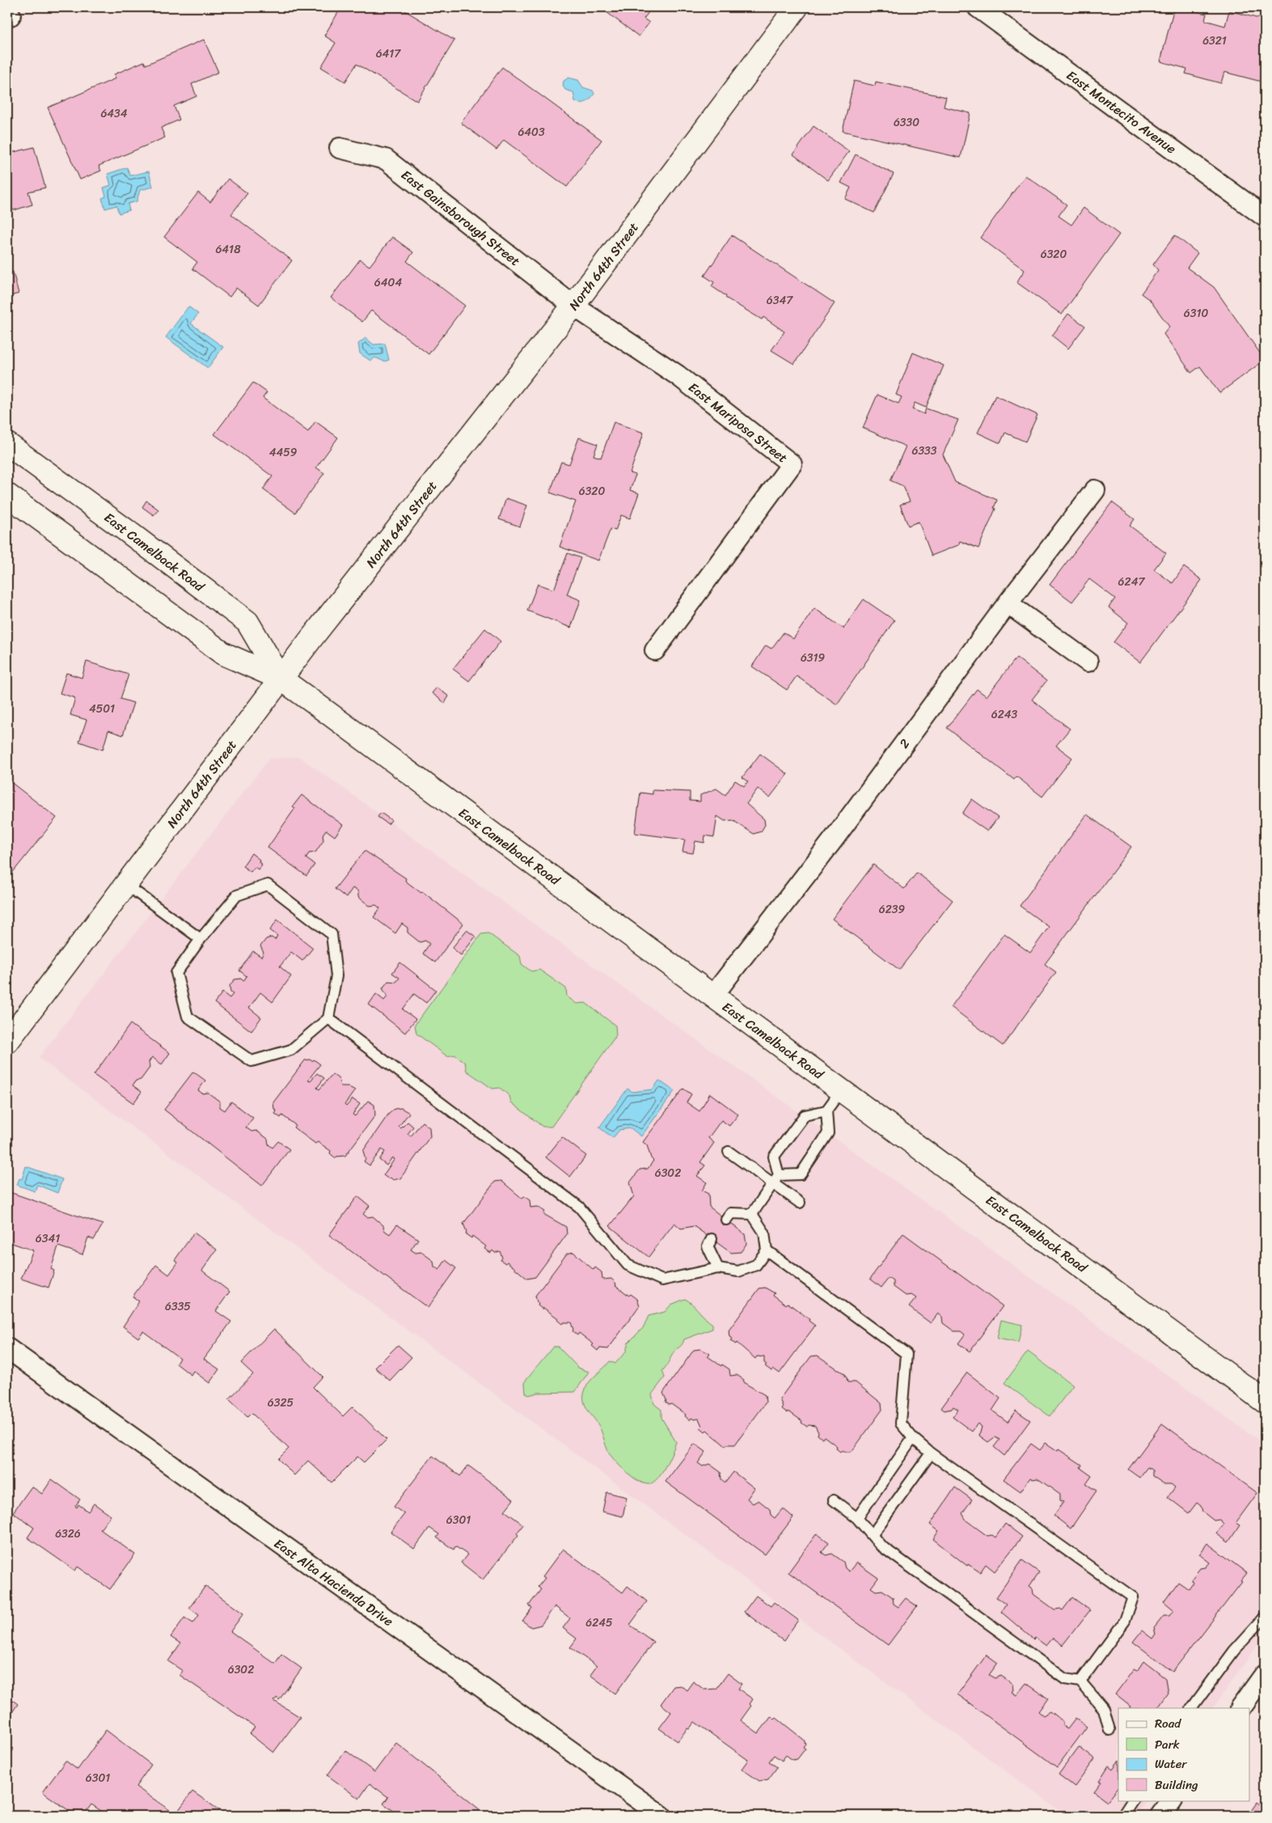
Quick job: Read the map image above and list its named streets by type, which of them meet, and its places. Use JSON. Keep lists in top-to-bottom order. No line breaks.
{"streets":{"main road":["North 64th Street","East Camelback Road"],"street":["East Montecito Avenue","East Gainsborough Street","East Mariposa Street","2","East Alta Hacienda Drive"]},"crossings":[["East Gainsborough Street","North 64th Street"],["East Gainsborough Street","East Mariposa Street"],["North 64th Street","East Mariposa Street"],["North 64th Street","East Camelback Road"],["East Camelback Road","2"]],"house_numbers":["6321","6417","6434","6330","6403","6418","6320","6404","6347","6310","6333","4459","6320","6247","6319","4501","6243","6239","6302","6341","6335","6325","6301","6326","6245","6302","6301"],"legend":["Road","Park","Water","Building"]}
